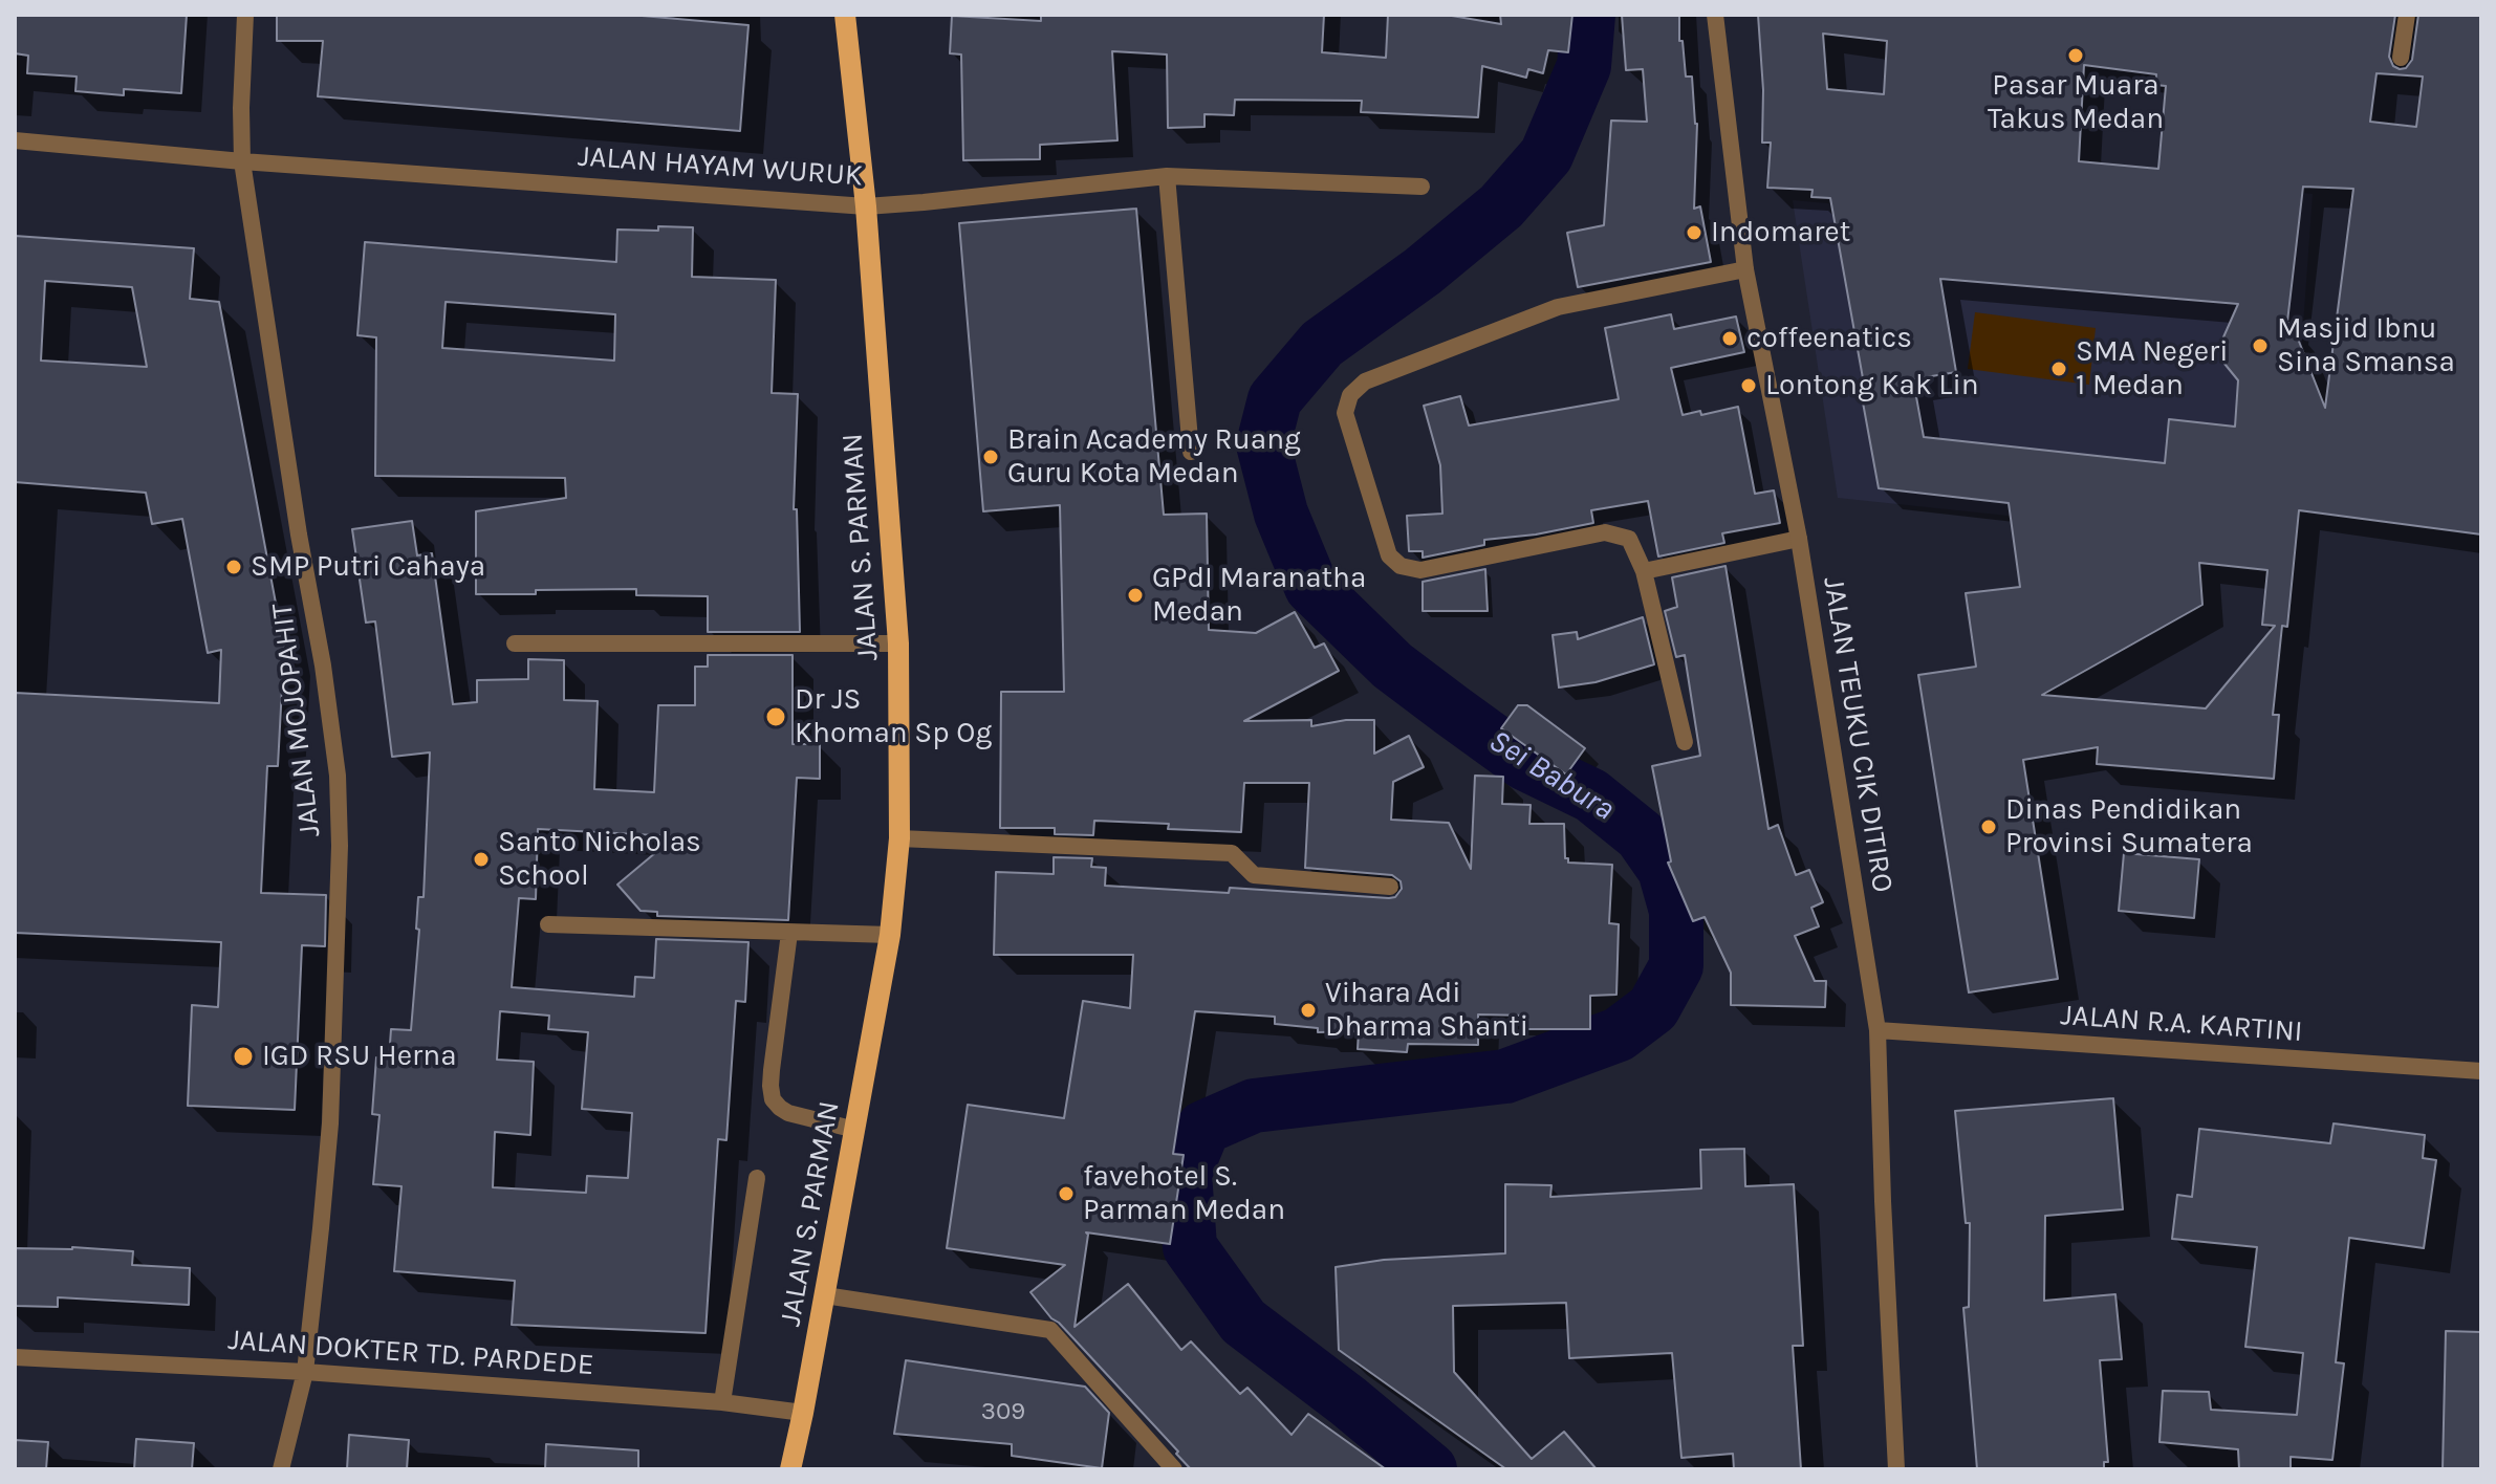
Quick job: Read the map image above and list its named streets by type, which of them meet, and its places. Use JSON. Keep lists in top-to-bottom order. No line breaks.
{"streets":{"main road":["JALAN S. PARMAN"],"street":["JALAN HAYAM WURUK","JALAN MOJOPAHIT","JALAN TEUKU CIK DITIRO","JALAN R.A. KARTINI","JALAN DOKTER TD. PARDEDE"]},"crossings":[["JALAN HAYAM WURUK","JALAN S. PARMAN"],["JALAN HAYAM WURUK","JALAN MOJOPAHIT"],["JALAN S. PARMAN","JALAN DOKTER TD. PARDEDE"],["JALAN MOJOPAHIT","JALAN DOKTER TD. PARDEDE"],["JALAN TEUKU CIK DITIRO","JALAN R.A. KARTINI"]],"water":["Sei Babura"],"places":["Pasar Muara Takus Medan","Indomaret","coffeenatics","Masjid Ibnu Sina Smansa","SMA Negeri 1 Medan","Lontong Kak Lin","Brain Academy Ruang Guru Kota Medan","SMP Putri Cahaya","GPdI Maranatha Medan","Dr JS Khoman Sp Og","Dinas Pendidikan Provinsi Sumatera","Santo Nicholas School","Vihara Adi Dharma Shanti","IGD RSU Herna","favehotel S. Parman Medan"],"house_numbers":["309"]}
